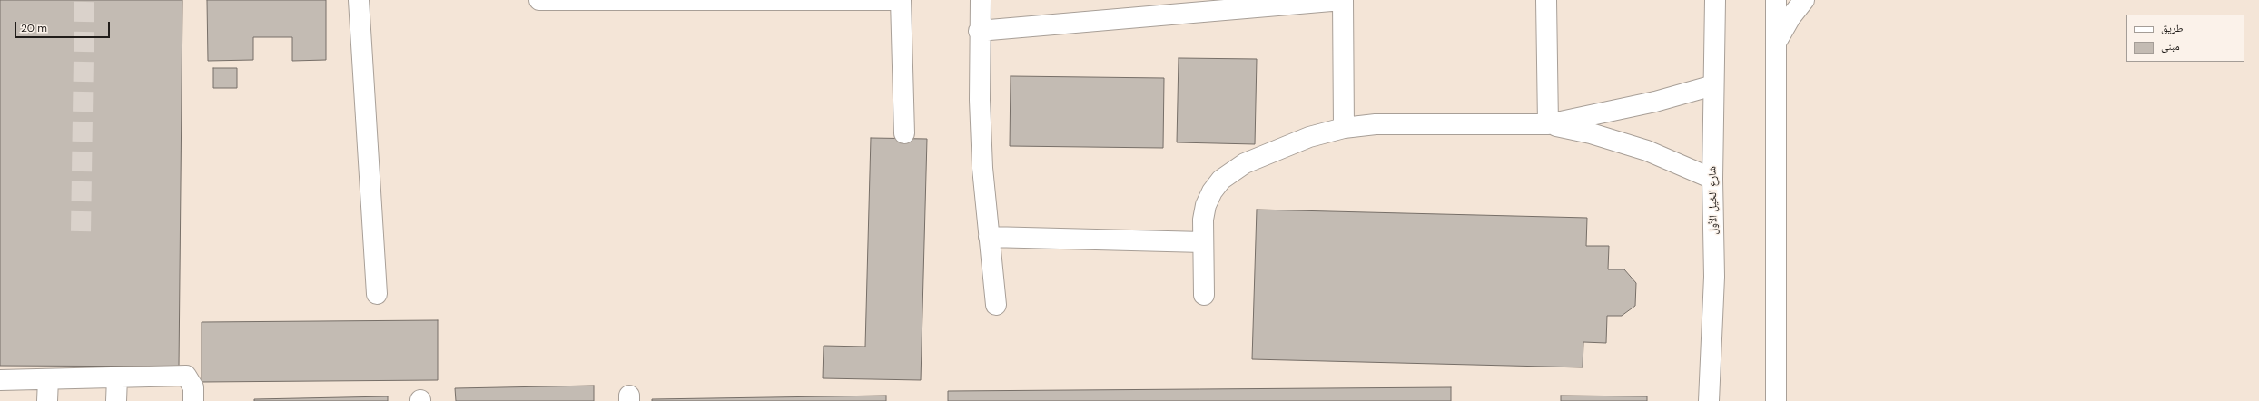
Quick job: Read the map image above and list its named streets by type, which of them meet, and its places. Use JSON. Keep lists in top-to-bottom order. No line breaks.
{"streets":{"main road":["شارع الخيل الأول"]},"legend":["طريق","مبنى"],"scale_bar":"20 m"}
